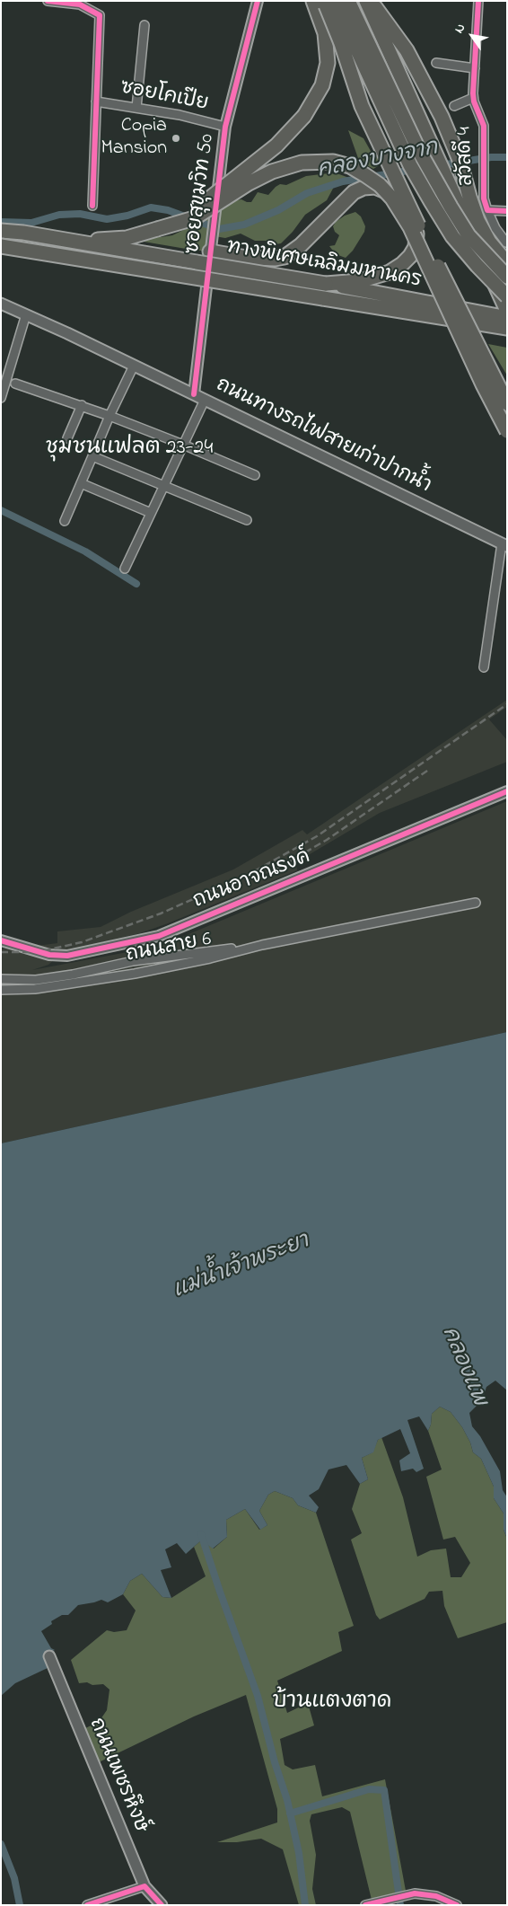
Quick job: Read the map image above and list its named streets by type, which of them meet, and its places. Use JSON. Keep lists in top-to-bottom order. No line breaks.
{"streets":{"highway":["ทางพิเศษเฉลิมมหานคร"],"main road":["ถนนทางรถไฟสายเก่าปากน้ำ","ถนนเพชรหึงษ์"],"street":["ซอยโคเปีย","สวัสดี 4","ซอยสุขุมวิท 50","ถนนอาจณรงค์","ถนนสาย 6"]},"crossings":[["ซอยโคเปีย","ซอยสุขุมวิท 50"],["ซอยสุขุมวิท 50","ถนนทางรถไฟสายเก่าปากน้ำ"]],"districts":["ชุมชนแฟลต 23-24","บ้านแตงตาด"],"water":["คลองบางจาก","แม่น้ำเจ้าพระยา","คลองแพ"],"places":["Copia Mansion"],"north":"top left"}
